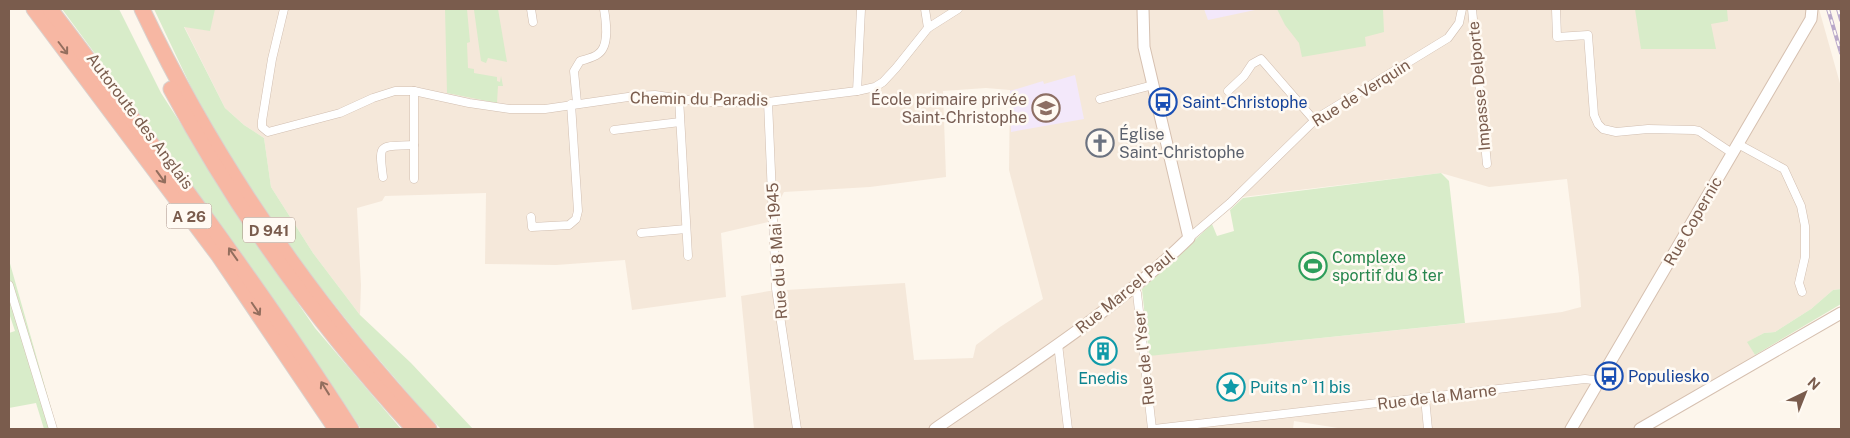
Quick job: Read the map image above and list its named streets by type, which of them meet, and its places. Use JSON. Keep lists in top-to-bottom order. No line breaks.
{"streets":{"highway":["Autoroute des Anglais","A 26","D 941"],"street":["Impasse Delporte","Rue de Verquin","Chemin du Paradis","Rue Copernic","Rue du 8 Mai 1945","Rue Marcel Paul","Rue de l'Yser","Rue de la Marne"]},"crossings":[["Rue de Verquin","Rue Marcel Paul"],["Chemin du Paradis","Rue du 8 Mai 1945"],["Rue Copernic","Rue de la Marne"],["Rue Marcel Paul","Rue de l'Yser"],["Rue de l'Yser","Rue de la Marne"]],"places":{"bus stop":["Saint-Christophe","Populiesko"],"school or university":["École primaire privée Saint-Christophe"],"church":["Église Saint-Christophe"],"sports":["Complexe sportif du 8 ter"],"building":["Enedis"],"place":["Puits n° 11 bis"]},"north":"top right"}
